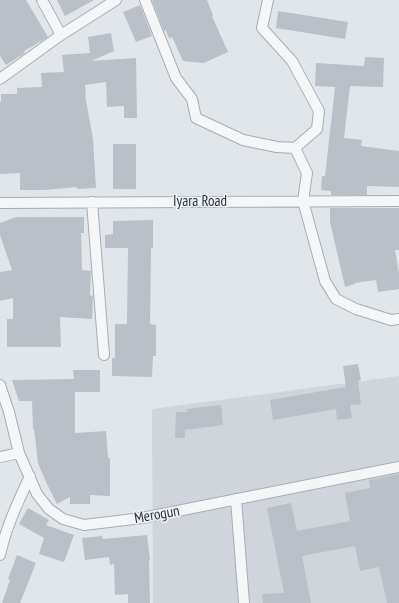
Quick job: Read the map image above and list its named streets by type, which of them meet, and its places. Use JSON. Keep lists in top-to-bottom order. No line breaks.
{"streets":{"street":["Iyara Road","Merogun"]}}
